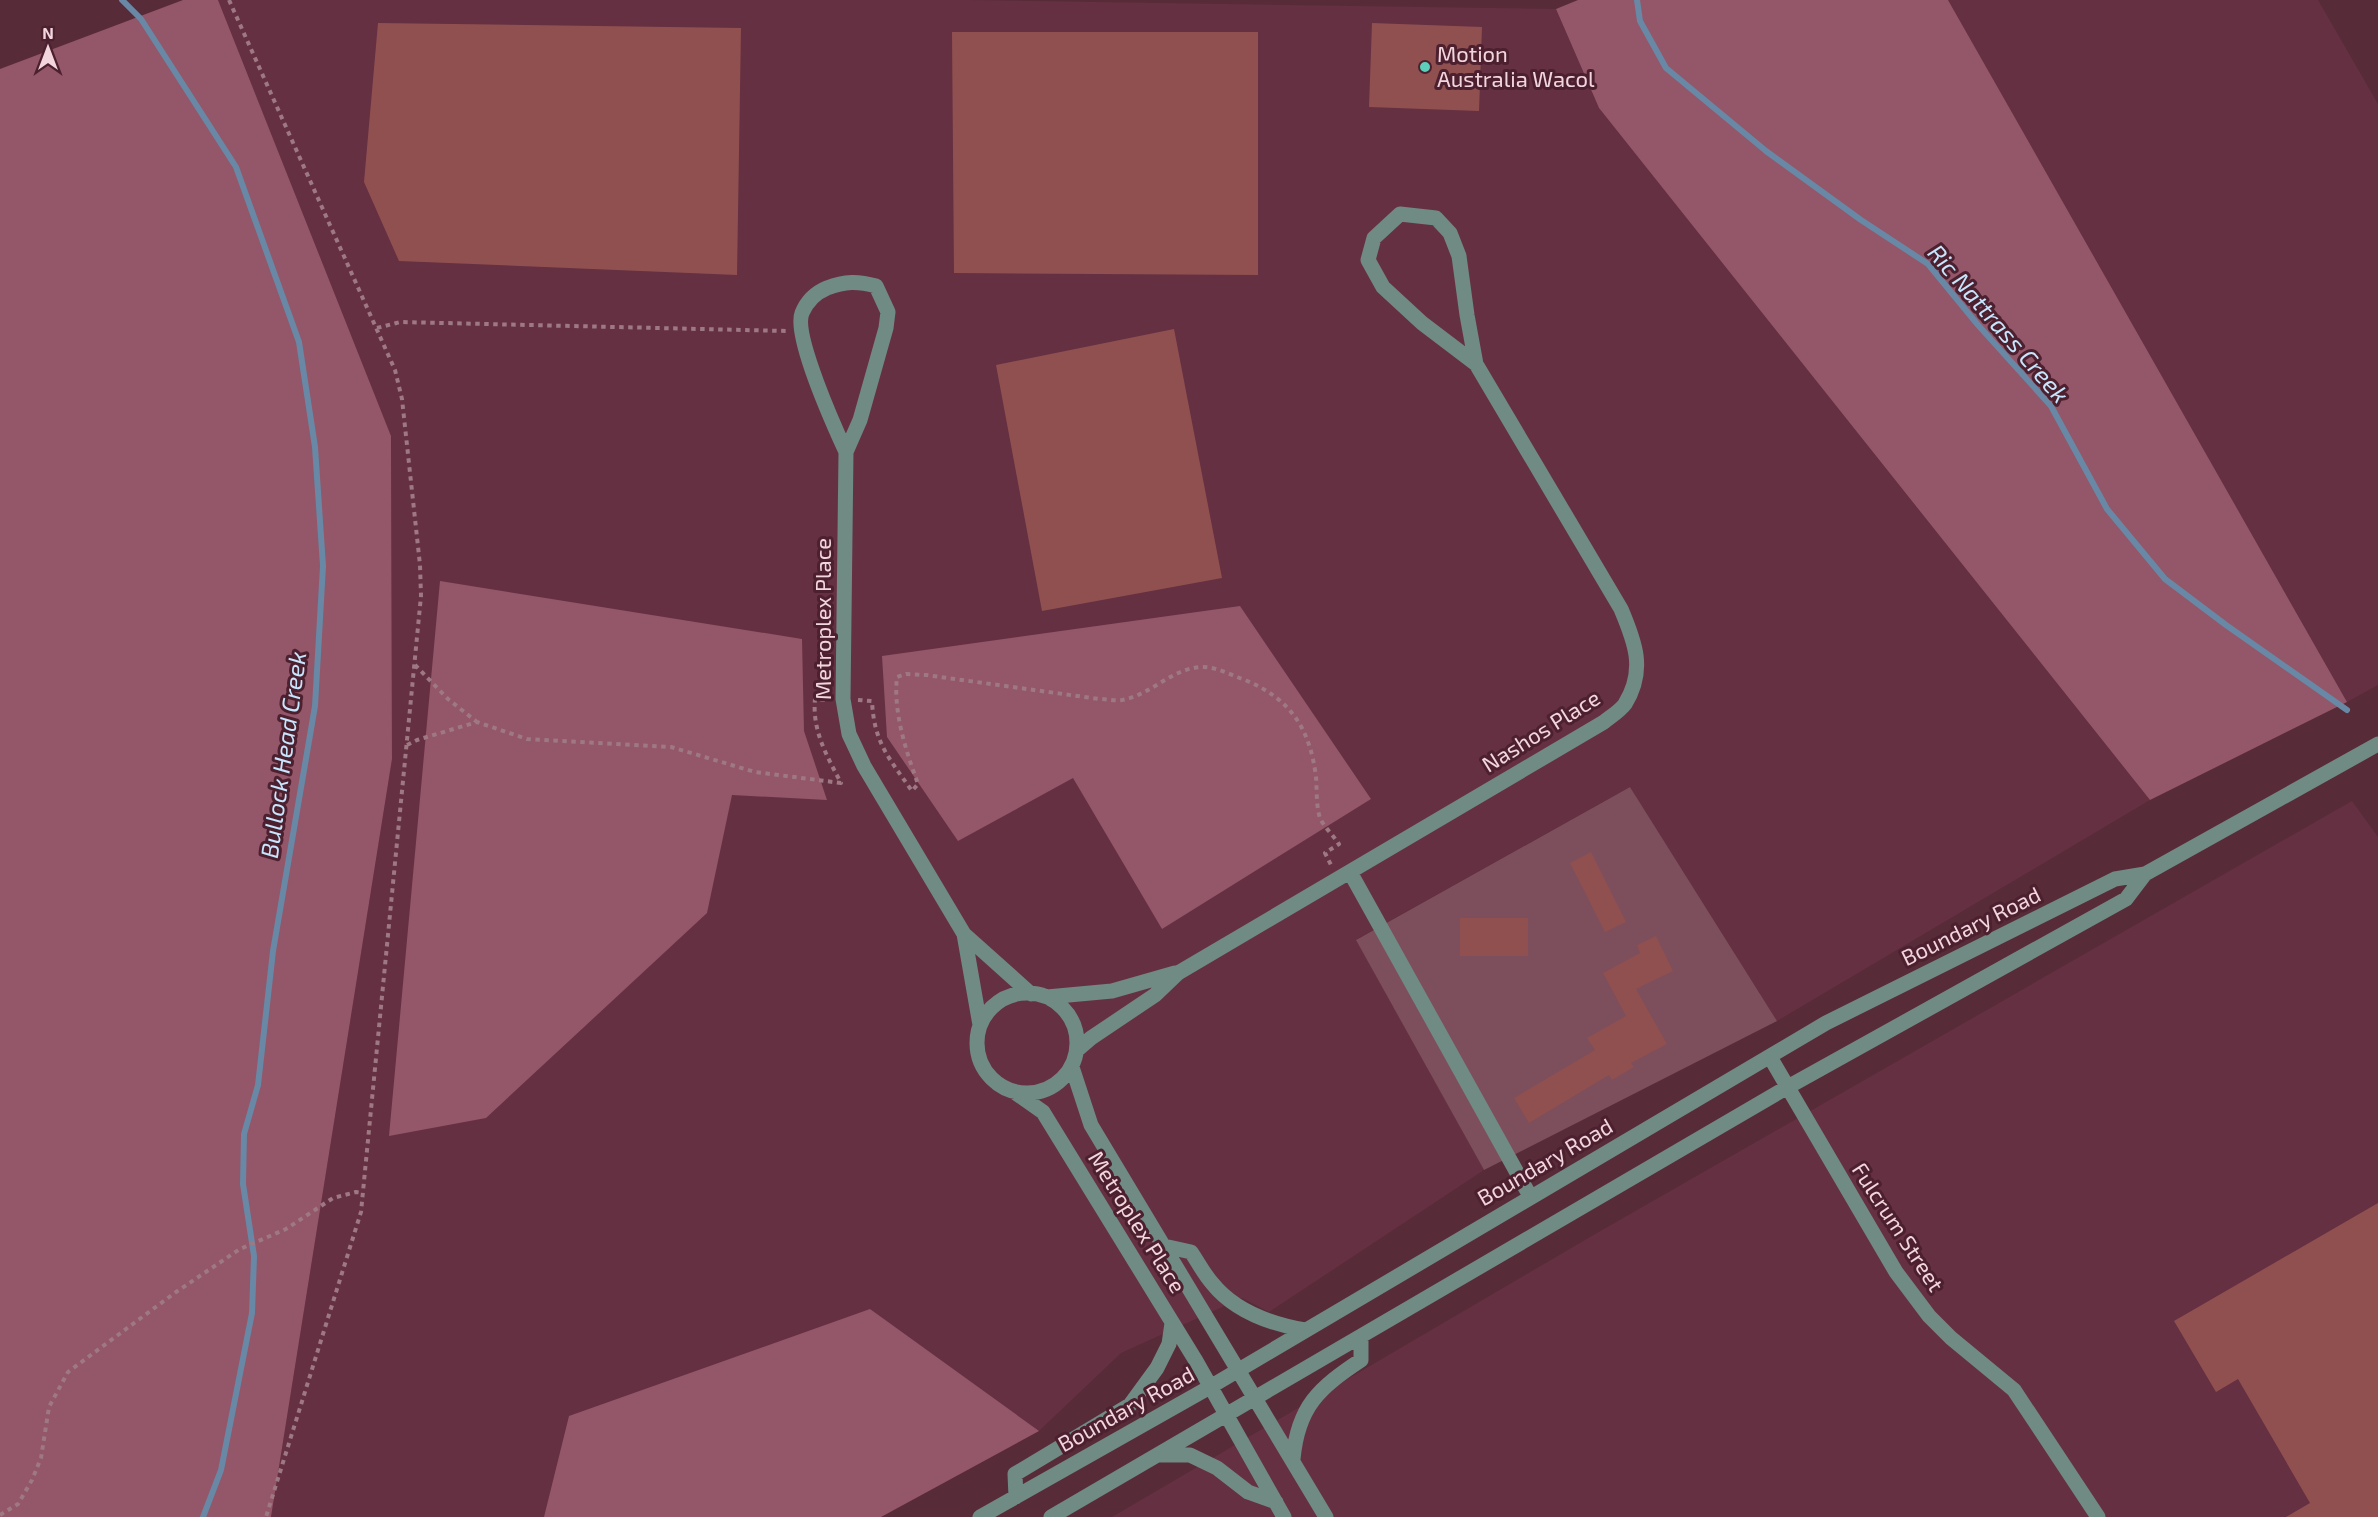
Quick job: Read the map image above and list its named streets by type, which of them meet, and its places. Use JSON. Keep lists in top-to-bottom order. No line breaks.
{"streets":{"street":["Metroplex Place","Nashos Place","Boundary Road","Fulcrum Street"]},"crossings":[["Metroplex Place","Nashos Place"],["Metroplex Place","Boundary Road"],["Boundary Road","Fulcrum Street"]],"water":["Ric Nattrass Creek","Bullock Head Creek"],"places":["Motion Australia Wacol"],"north":"top"}
